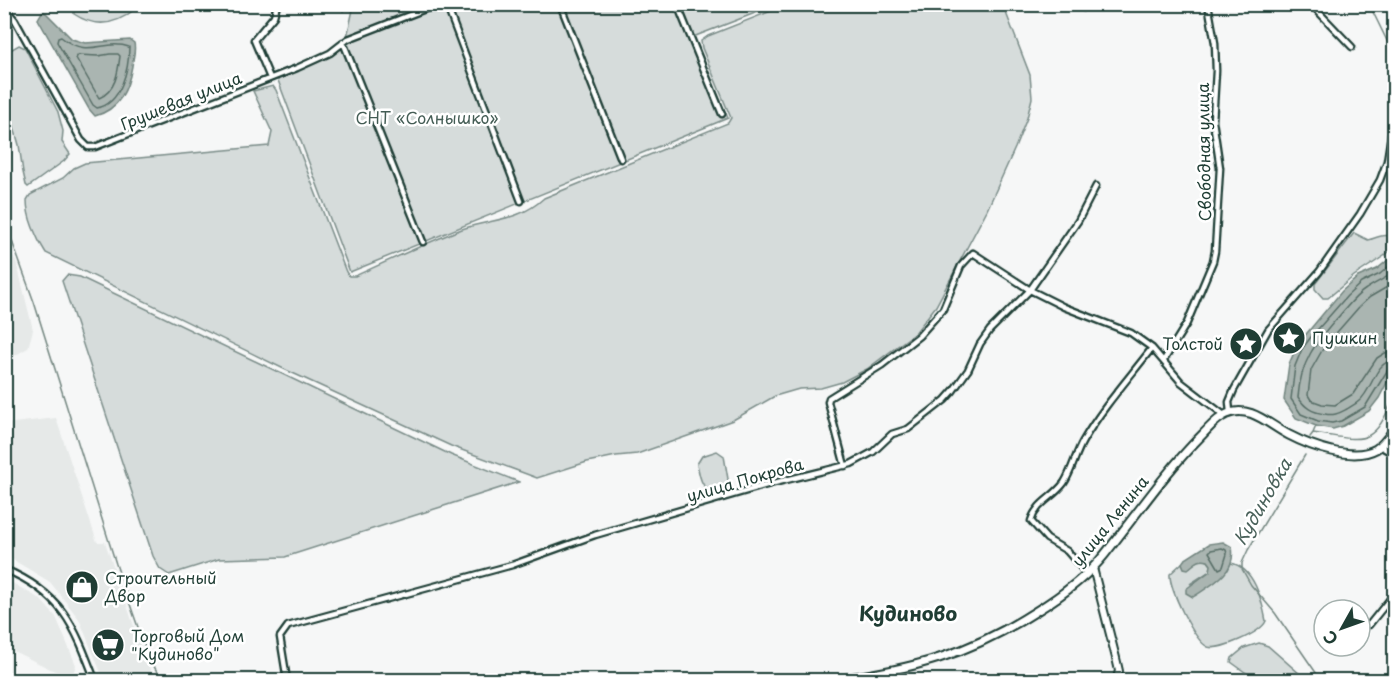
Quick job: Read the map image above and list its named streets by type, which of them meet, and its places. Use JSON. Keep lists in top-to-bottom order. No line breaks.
{"streets":{"main road":["улица Ленина"],"street":["Грушевая улица","Свободная улица","улица Покрова"]},"districts":["Кудиново"],"water":["Кудиновка"],"parks":["СНТ «Солнышко»"],"places":{"place":["Пушкин","Толстой"],"shop":["Строительный Двор"],"supermarket":["Торговый Дом \"Кудиново\""]},"north":"bottom left"}
